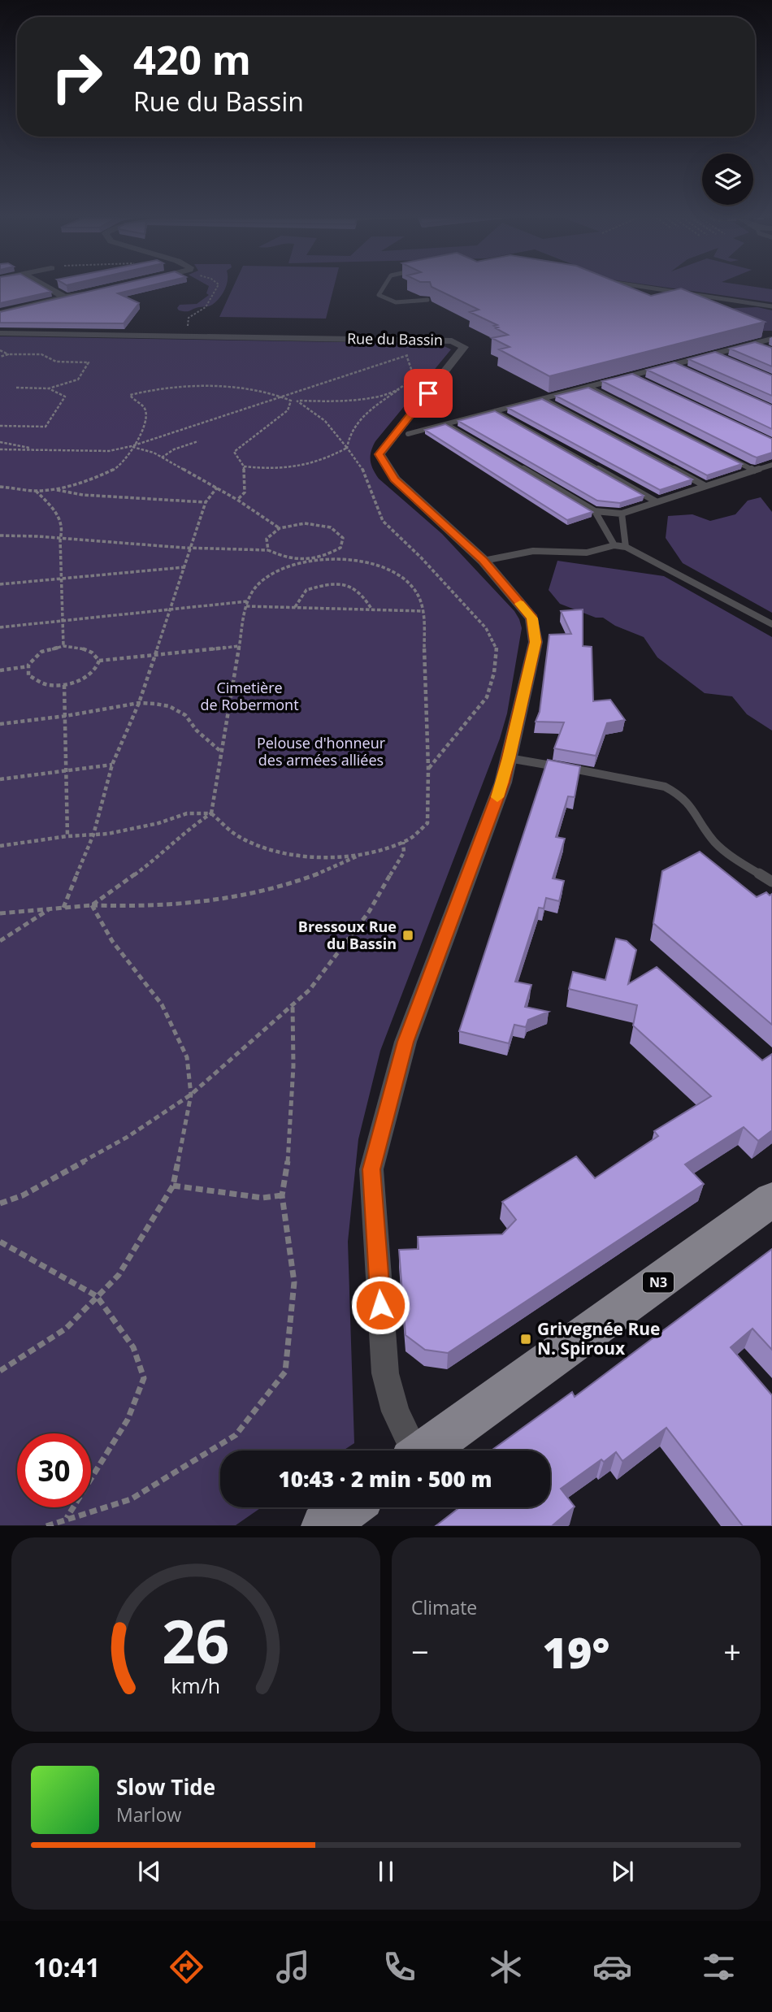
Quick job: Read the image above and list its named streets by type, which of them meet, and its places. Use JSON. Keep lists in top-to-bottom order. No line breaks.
{"streets":{"main road":["N3"],"street":["Rue du Bassin"]},"parks":["Cimetière de Robermont","Pelouse d'honneur des armées alliées"],"places":{"transit":["Bressoux Rue du Bassin","Grivegnée Rue N. Spiroux"]},"page":{"turn":["420 m","Rue du Bassin"],"limit":"30","trip":"10:43 · 2 min · 500 m","tile":"Climate","heat":["−","19°","+"],"song":["Slow Tide","Marlow"],"tabs":"10:41","gauge":["26","km/h"]}}
